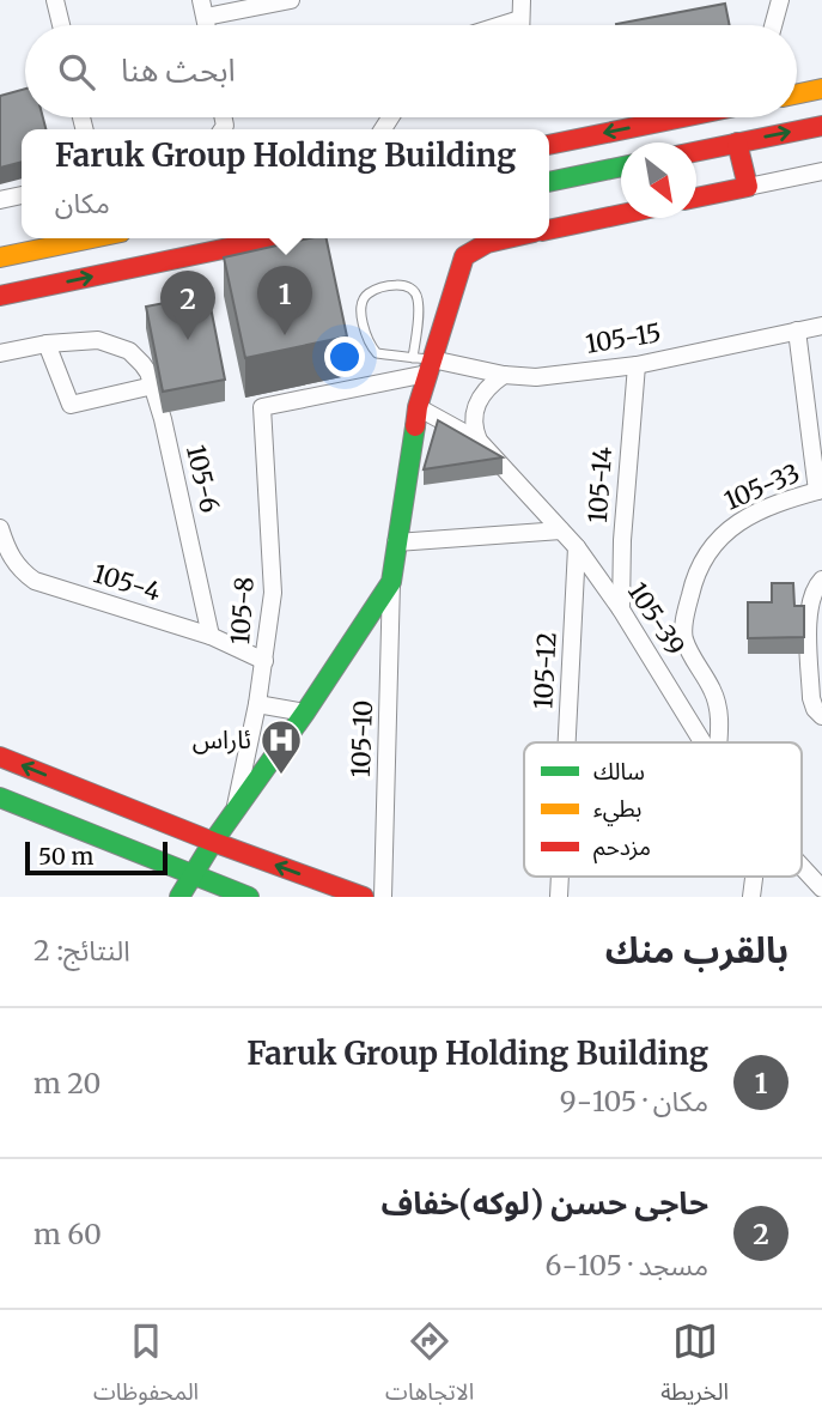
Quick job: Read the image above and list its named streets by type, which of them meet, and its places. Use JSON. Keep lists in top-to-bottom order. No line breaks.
{"streets":{"street":["105-15","105-6","105-14","105-33","105-4","105-8","105-39","105-12","105-10"]},"crossings":[["105-15","105-14"],["105-15","105-8"],["105-6","105-4"],["105-14","105-39"],["105-4","105-8"],["105-39","105-12"]],"places":{"hospital":["ئاراس"]},"legend":["سالك","بطيء","مزدحم"],"scale_bar":"50 m","north":"bottom right","page":{"search":"ابحث هنا","popup":["Faruk Group Holding Building","مكان"],"pins":["1","2"],"scale":"50 m","heading":["بالقرب منك","النتائج: 2"],"list":[{"mark":"1","name":"Faruk Group Holding Building","note":"مكان · 105-9","value":"20 m"},{"mark":"2","name":"حاجی حسن (لوکه)خفاف","note":"مسجد · 105-6","value":"60 m"}],"nav":["الخريطة","الاتجاهات","المحفوظات"]}}
